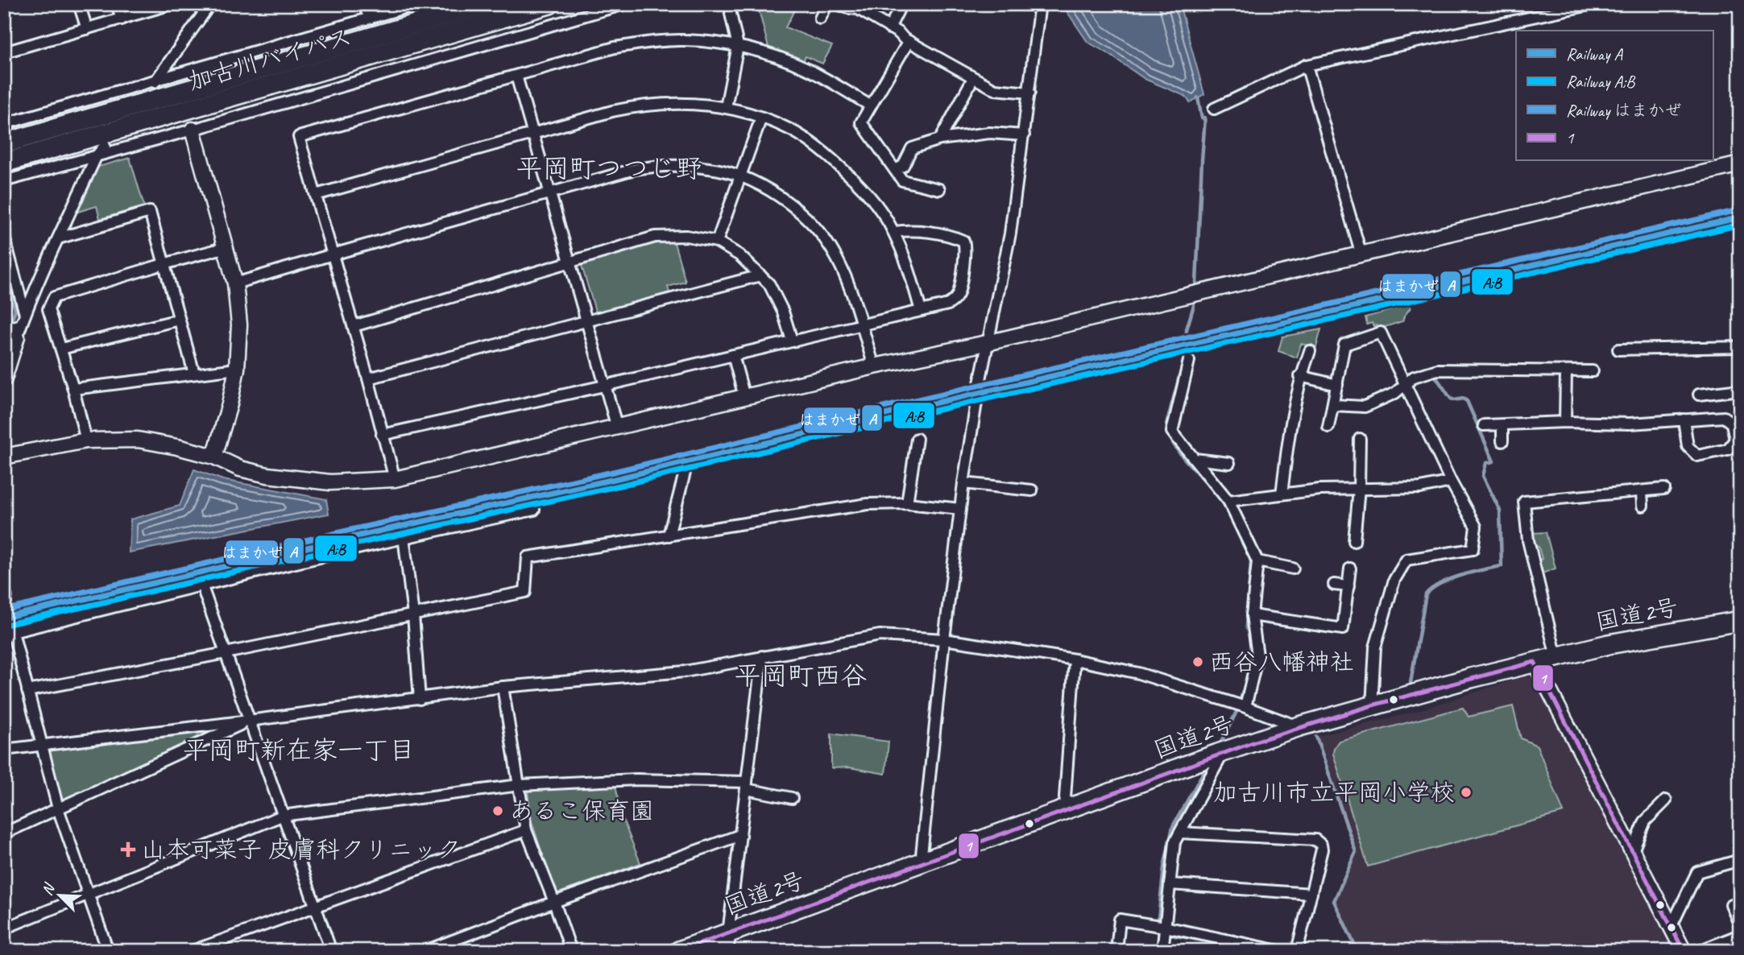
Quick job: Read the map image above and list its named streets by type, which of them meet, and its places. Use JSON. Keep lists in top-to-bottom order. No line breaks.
{"streets":{"highway":["加古川バイパス","国道2号"]},"districts":["平岡町つつじ野","平岡町西谷","平岡町新在家一丁目"],"places":{"other":["西谷八幡神社","加古川市立平岡小学校","あるこ保育園"],"health":["山本可菜子 皮膚科クリニック"]},"lines":["rail line はまかぜ","rail line A","rail line A;B","transit line 1"],"legend":["Railway A","Railway A;B","Railway はまかぜ","1"],"north":"top left"}
